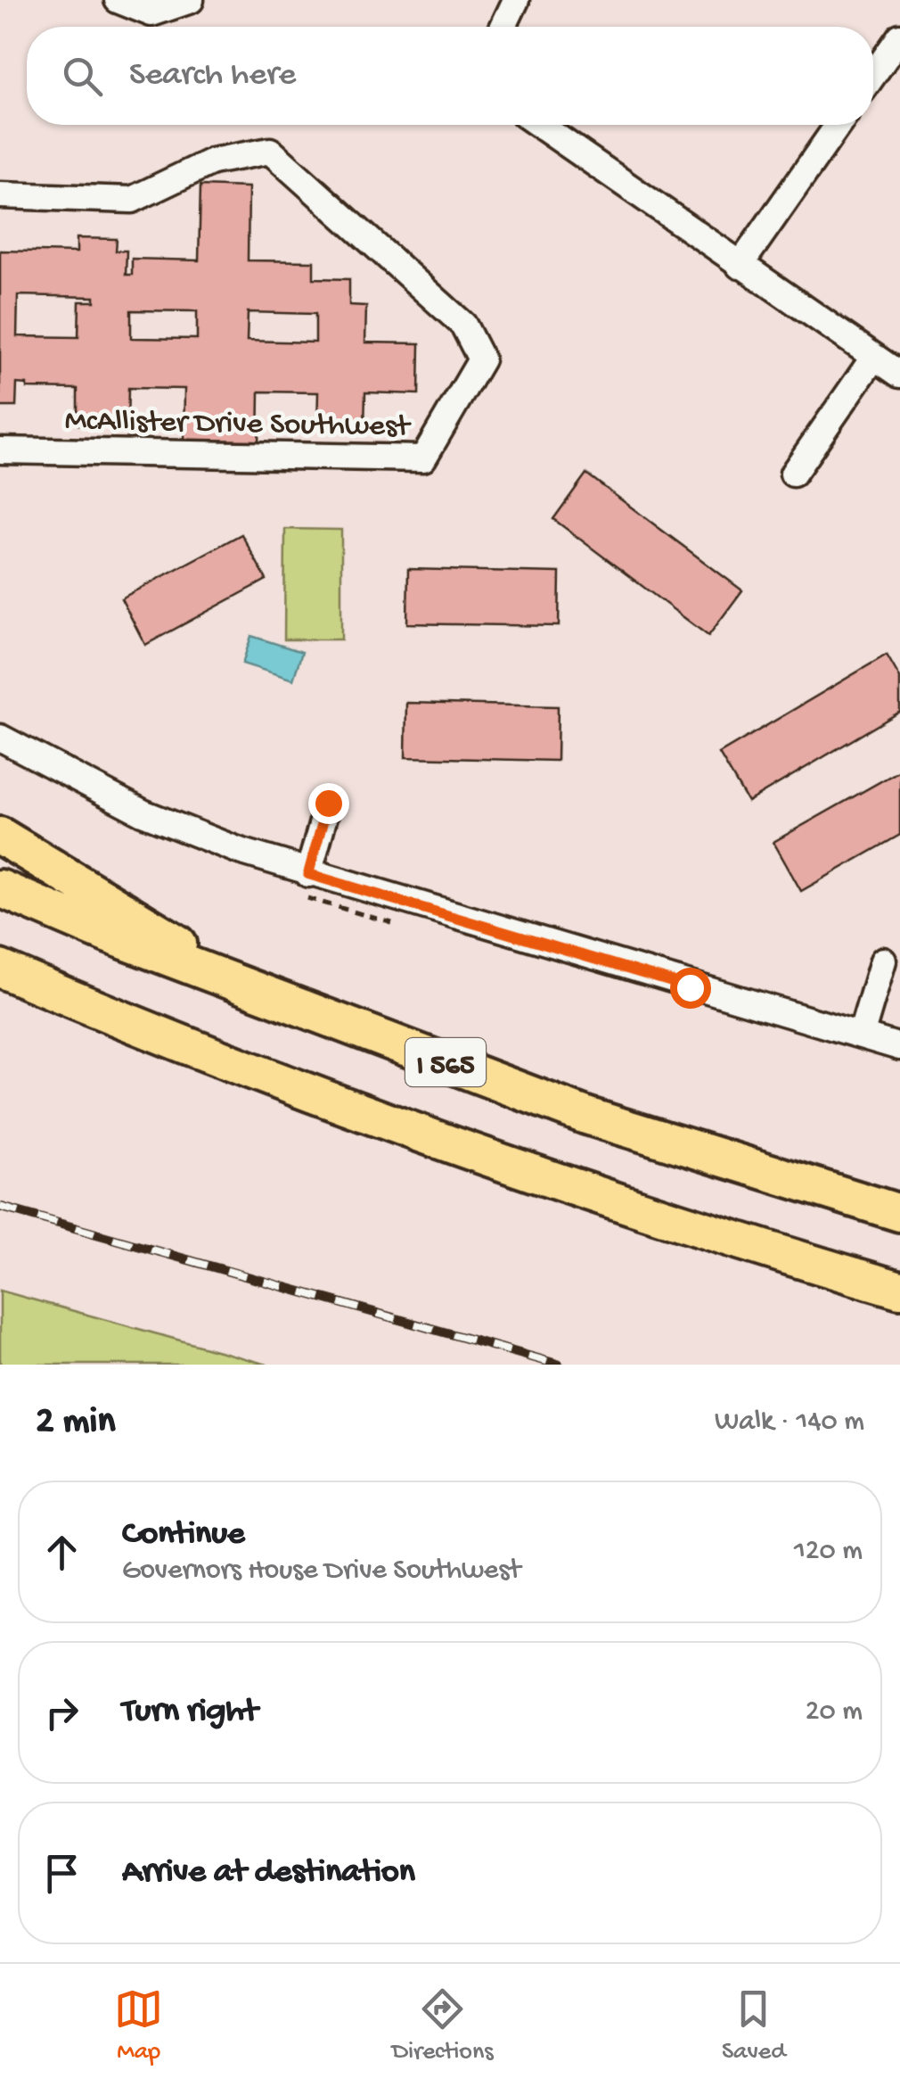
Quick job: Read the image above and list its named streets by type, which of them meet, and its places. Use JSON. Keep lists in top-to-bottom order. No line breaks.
{"streets":{"highway":["I 565"],"street":["McAllister Drive Southwest"]},"page":{"search":"Search here","heading":["2 min","Walk · 140 m"],"list":[["Continue","Governors House Drive Southwest","120 m"],["Turn right","20 m"],"Arrive at destination"],"nav":["Map","Directions","Saved"]}}
